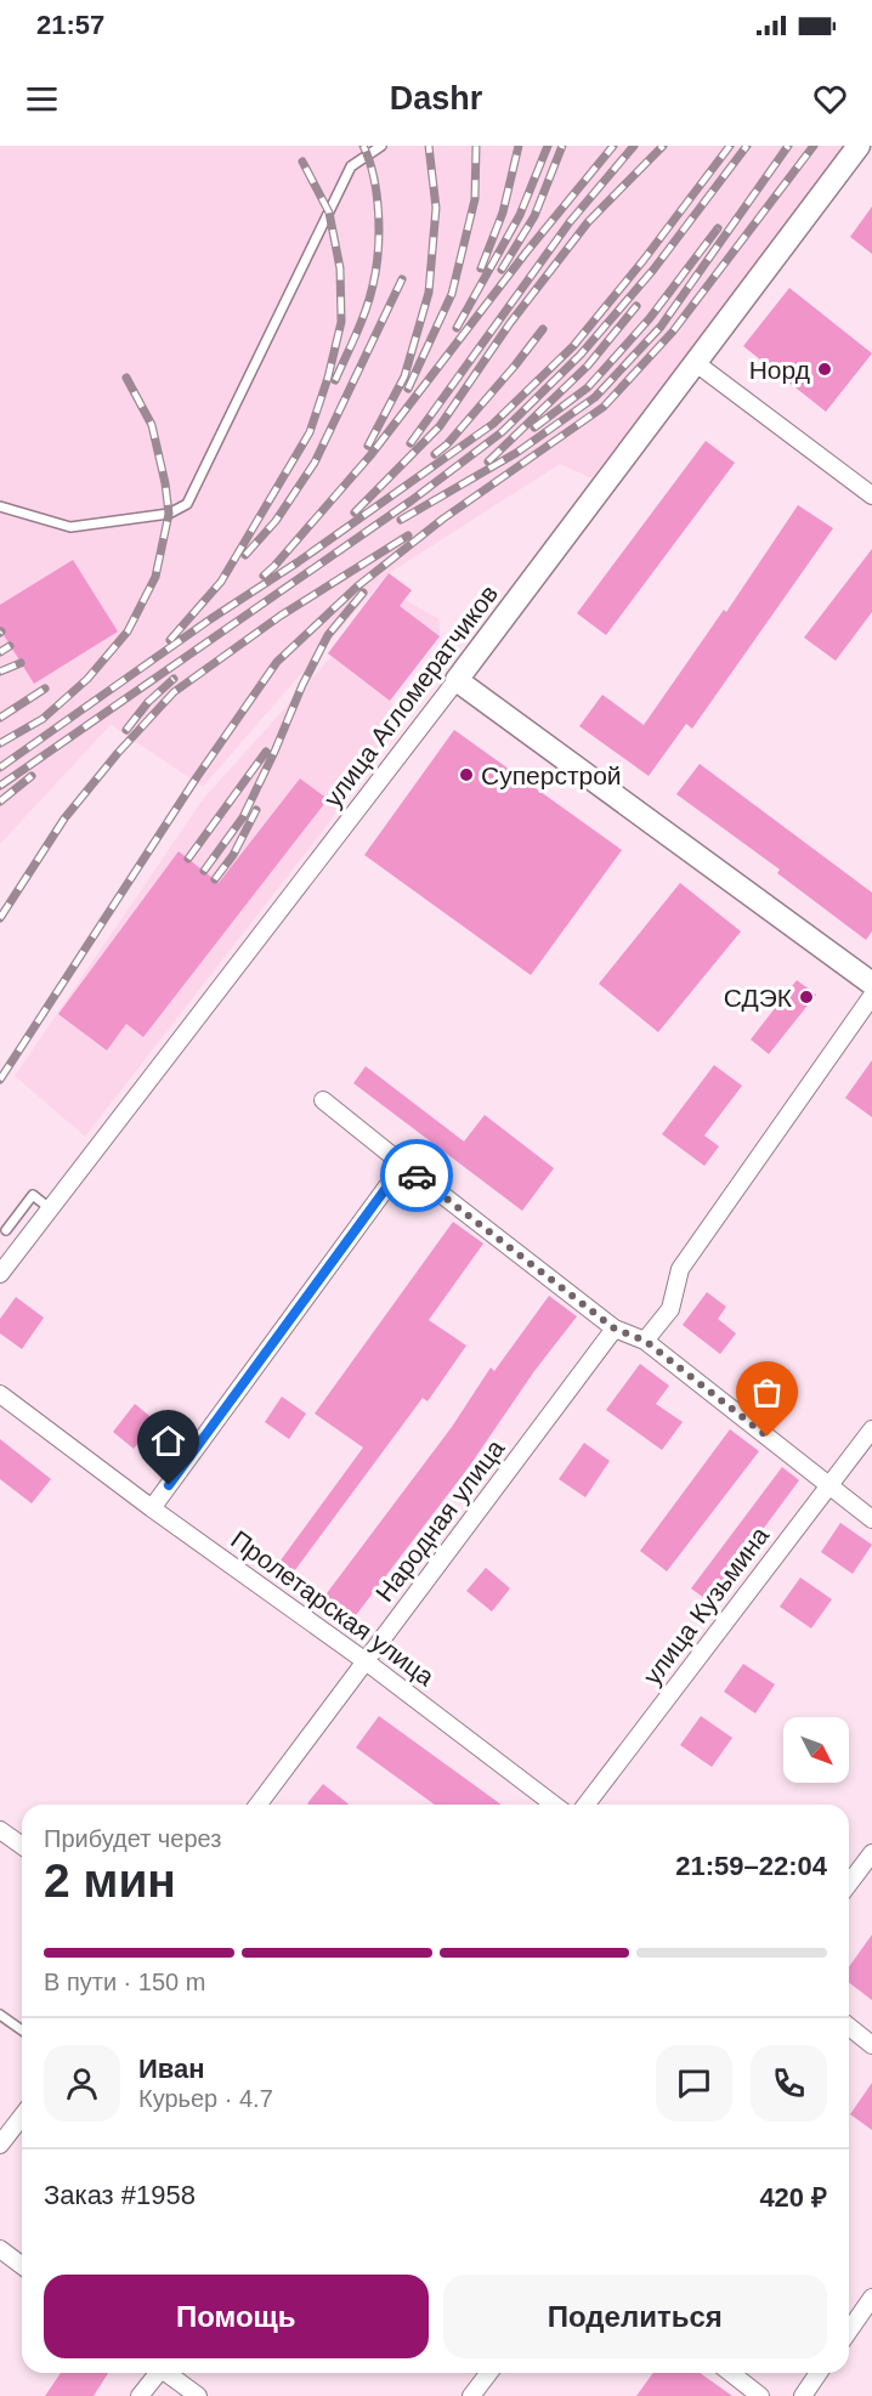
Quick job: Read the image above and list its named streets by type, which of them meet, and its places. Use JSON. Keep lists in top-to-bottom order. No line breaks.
{"streets":{"street":["улица Агломератчиков","Народная улица","улица Кузьмина","Пролетарская улица"]},"crossings":[["Народная улица","Пролетарская улица"]],"places":["Норд","Суперстрой","СДЭК"],"north":"bottom right","page":{"status":"21:57","header":"Dashr","heading":["2 мин","Прибудет через","21:59–22:04"],"panel":["Иван","Курьер · 4.7","Заказ #1958","420 ₽"],"bar":"В пути · 150 m","buttons":["Помощь","Поделиться"]}}
